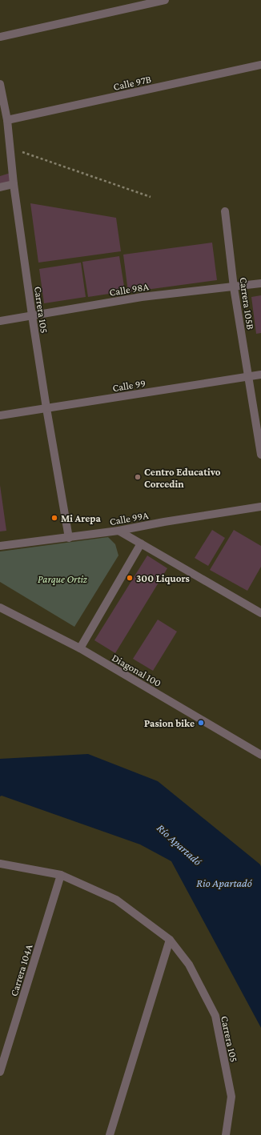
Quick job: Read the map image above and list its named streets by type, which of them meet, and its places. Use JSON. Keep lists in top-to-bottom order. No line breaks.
{"streets":{"street":["Calle 97B","Calle 98A","Carrera 105B","Carrera 105","Calle 99","Calle 99A","Diagonal 100","Carrera 104A"]},"crossings":[["Calle 97B","Carrera 105"],["Calle 98A","Carrera 105B"],["Calle 98A","Carrera 105"],["Carrera 105B","Calle 99"],["Carrera 105","Calle 99"],["Carrera 105","Calle 99A"],["Carrera 105","Carrera 104A"]],"water":["Río Apartadó","Rio Apartadó"],"parks":["Parque Ortiz"],"places":["Centro Educativo Corcedin","Mi Arepa","300 Liquors","Pasion bike"]}
